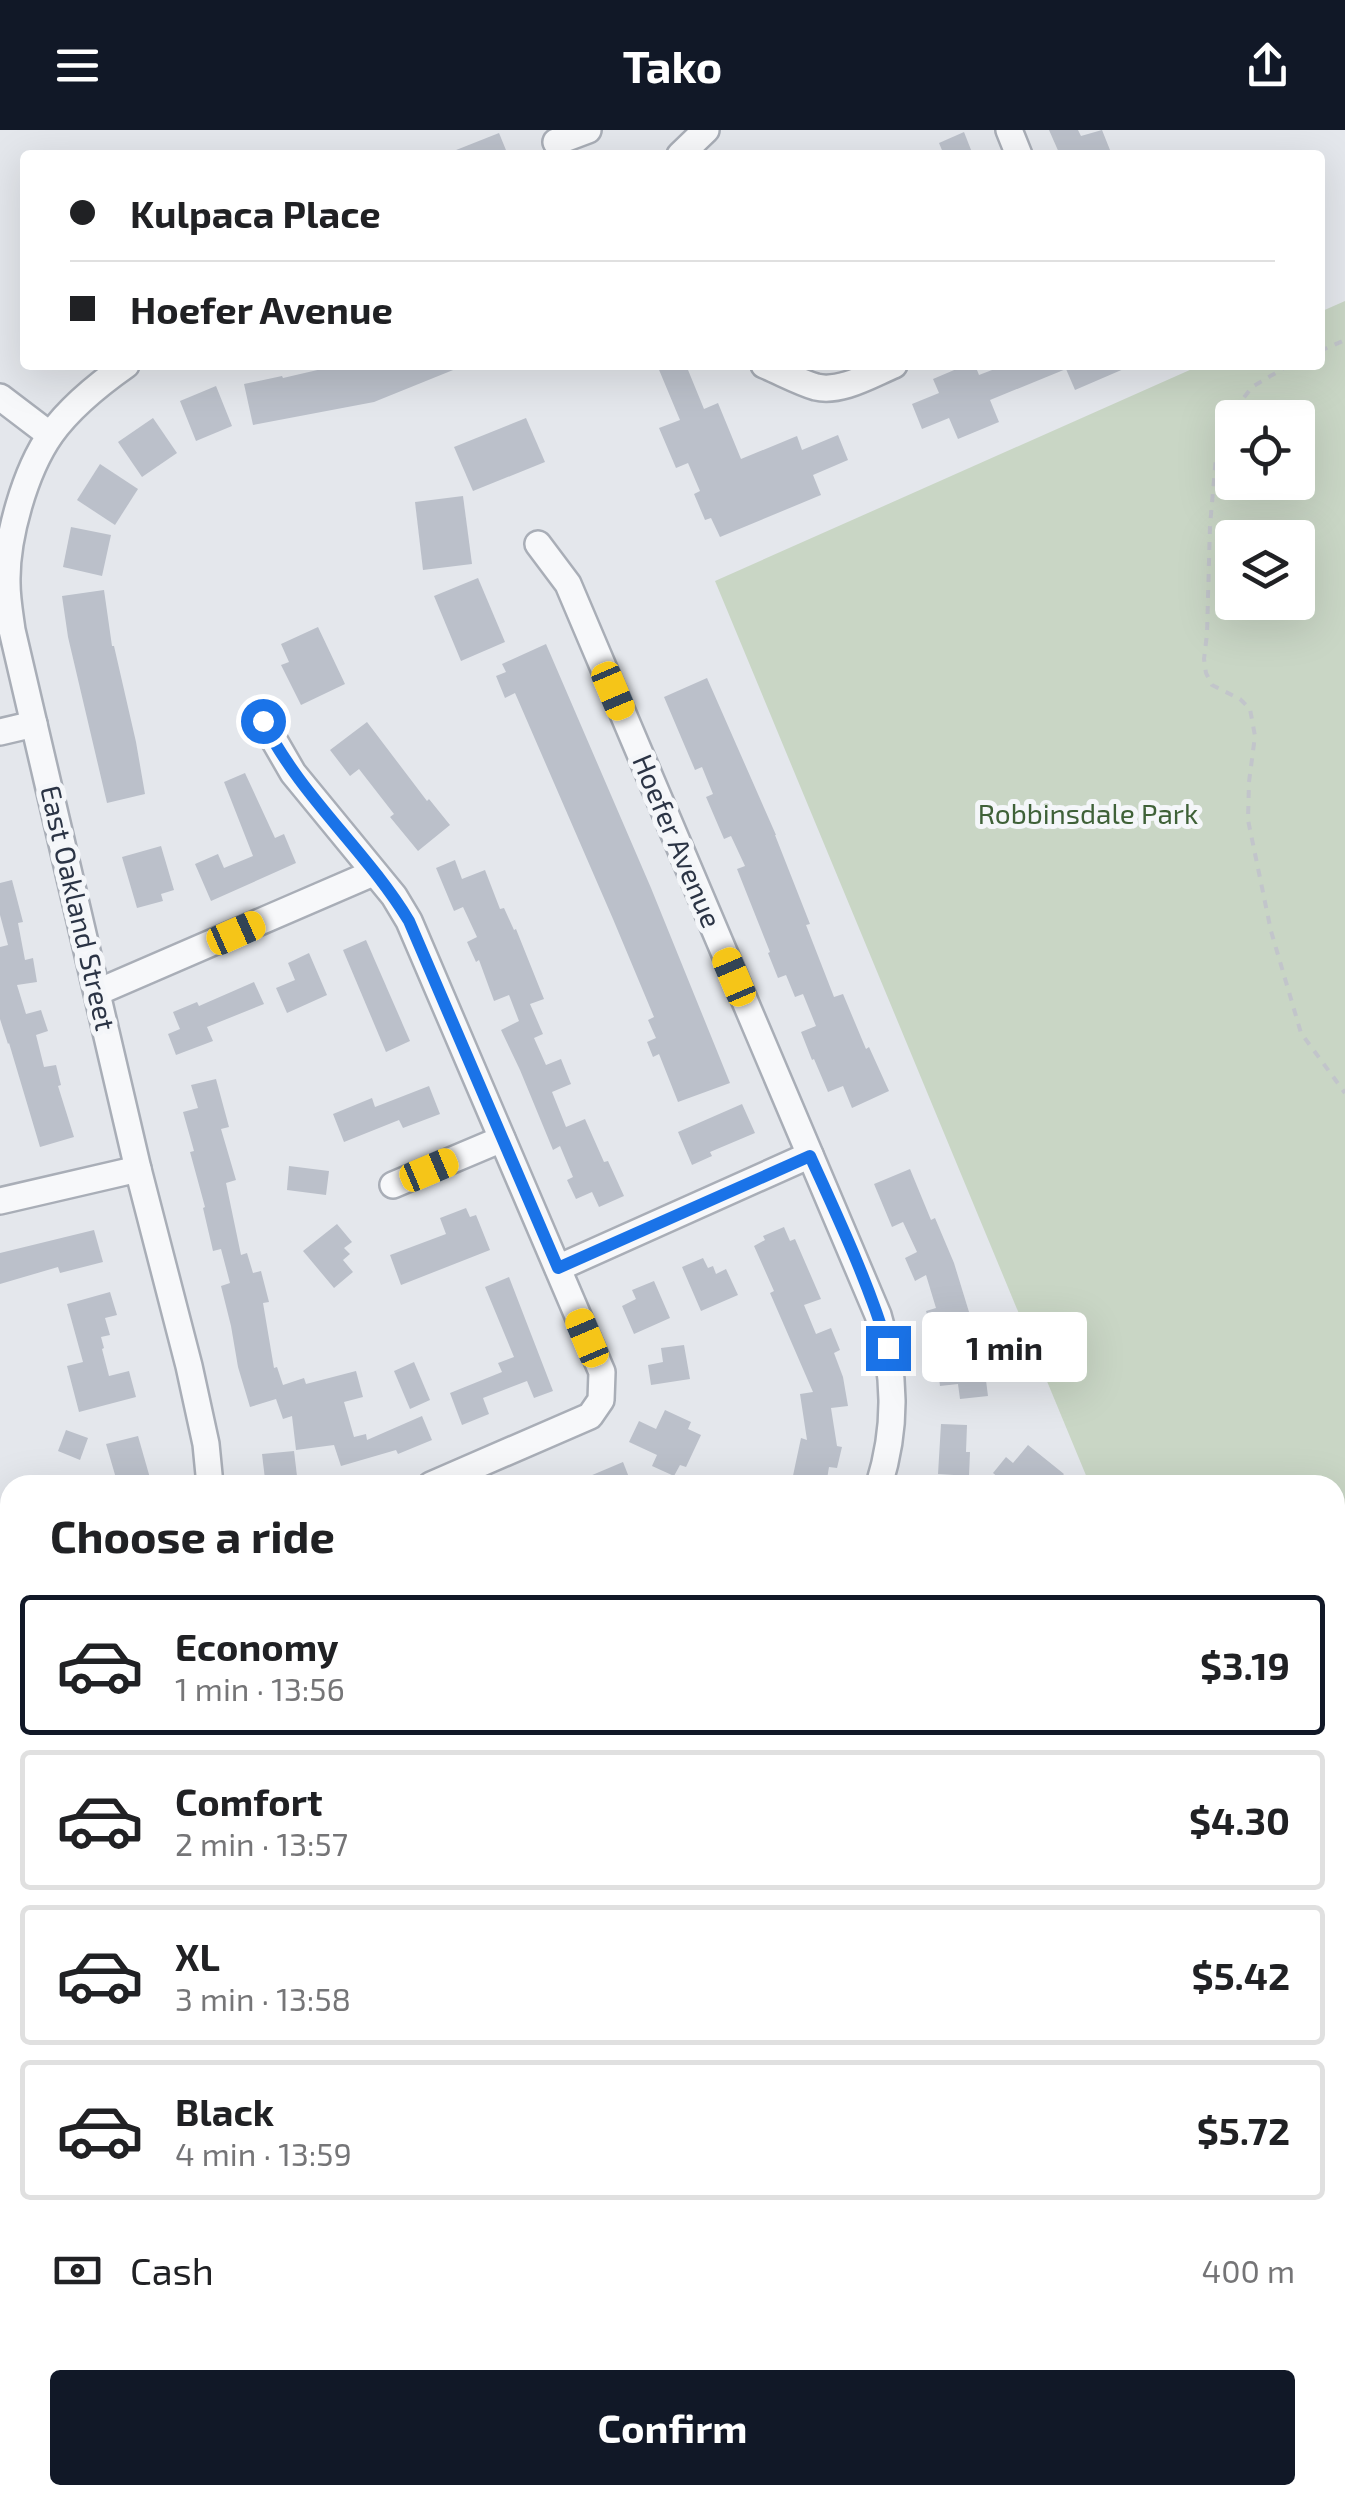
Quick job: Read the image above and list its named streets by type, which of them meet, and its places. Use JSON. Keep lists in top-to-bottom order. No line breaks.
{"streets":{"street":["Hoefer Avenue","East Oakland Street"]},"parks":["Robbinsdale Park"],"page":{"header":"Tako","banner":["Kulpaca Place","Hoefer Avenue"],"bubble":"1 min","heading":"Choose a ride","list":[{"name":"Economy","note":"1 min · 13:56","value":"$3.19"},{"name":"Comfort","note":"2 min · 13:57","value":"$4.30"},{"name":"XL","note":"3 min · 13:58","value":"$5.42"},{"name":"Black","note":"4 min · 13:59","value":"$5.72"}],"pay":["Cash","400 m"],"buttons":"Confirm"}}
